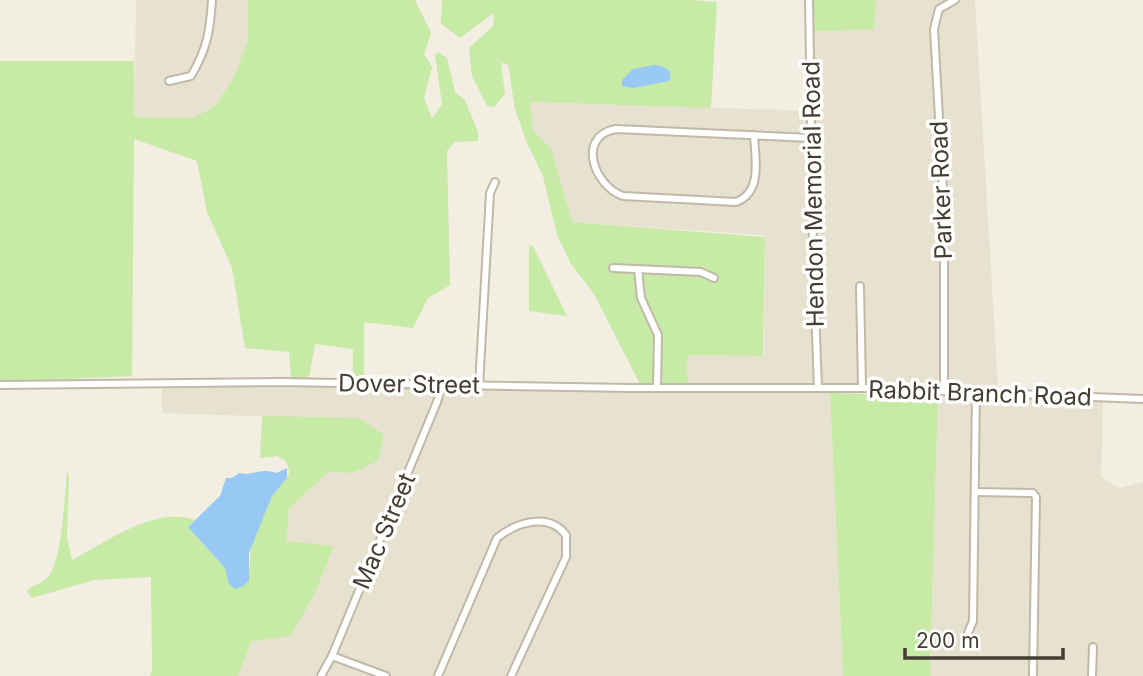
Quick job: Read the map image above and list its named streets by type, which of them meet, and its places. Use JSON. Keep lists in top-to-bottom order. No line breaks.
{"streets":{"street":["Parker Road","Hendon Memorial Road","Dover Street","Rabbit Branch Road","Mac Street"]},"crossings":[["Parker Road","Rabbit Branch Road"],["Hendon Memorial Road","Dover Street"],["Hendon Memorial Road","Rabbit Branch Road"],["Dover Street","Rabbit Branch Road"],["Dover Street","Mac Street"]],"scale_bar":"200 m"}
